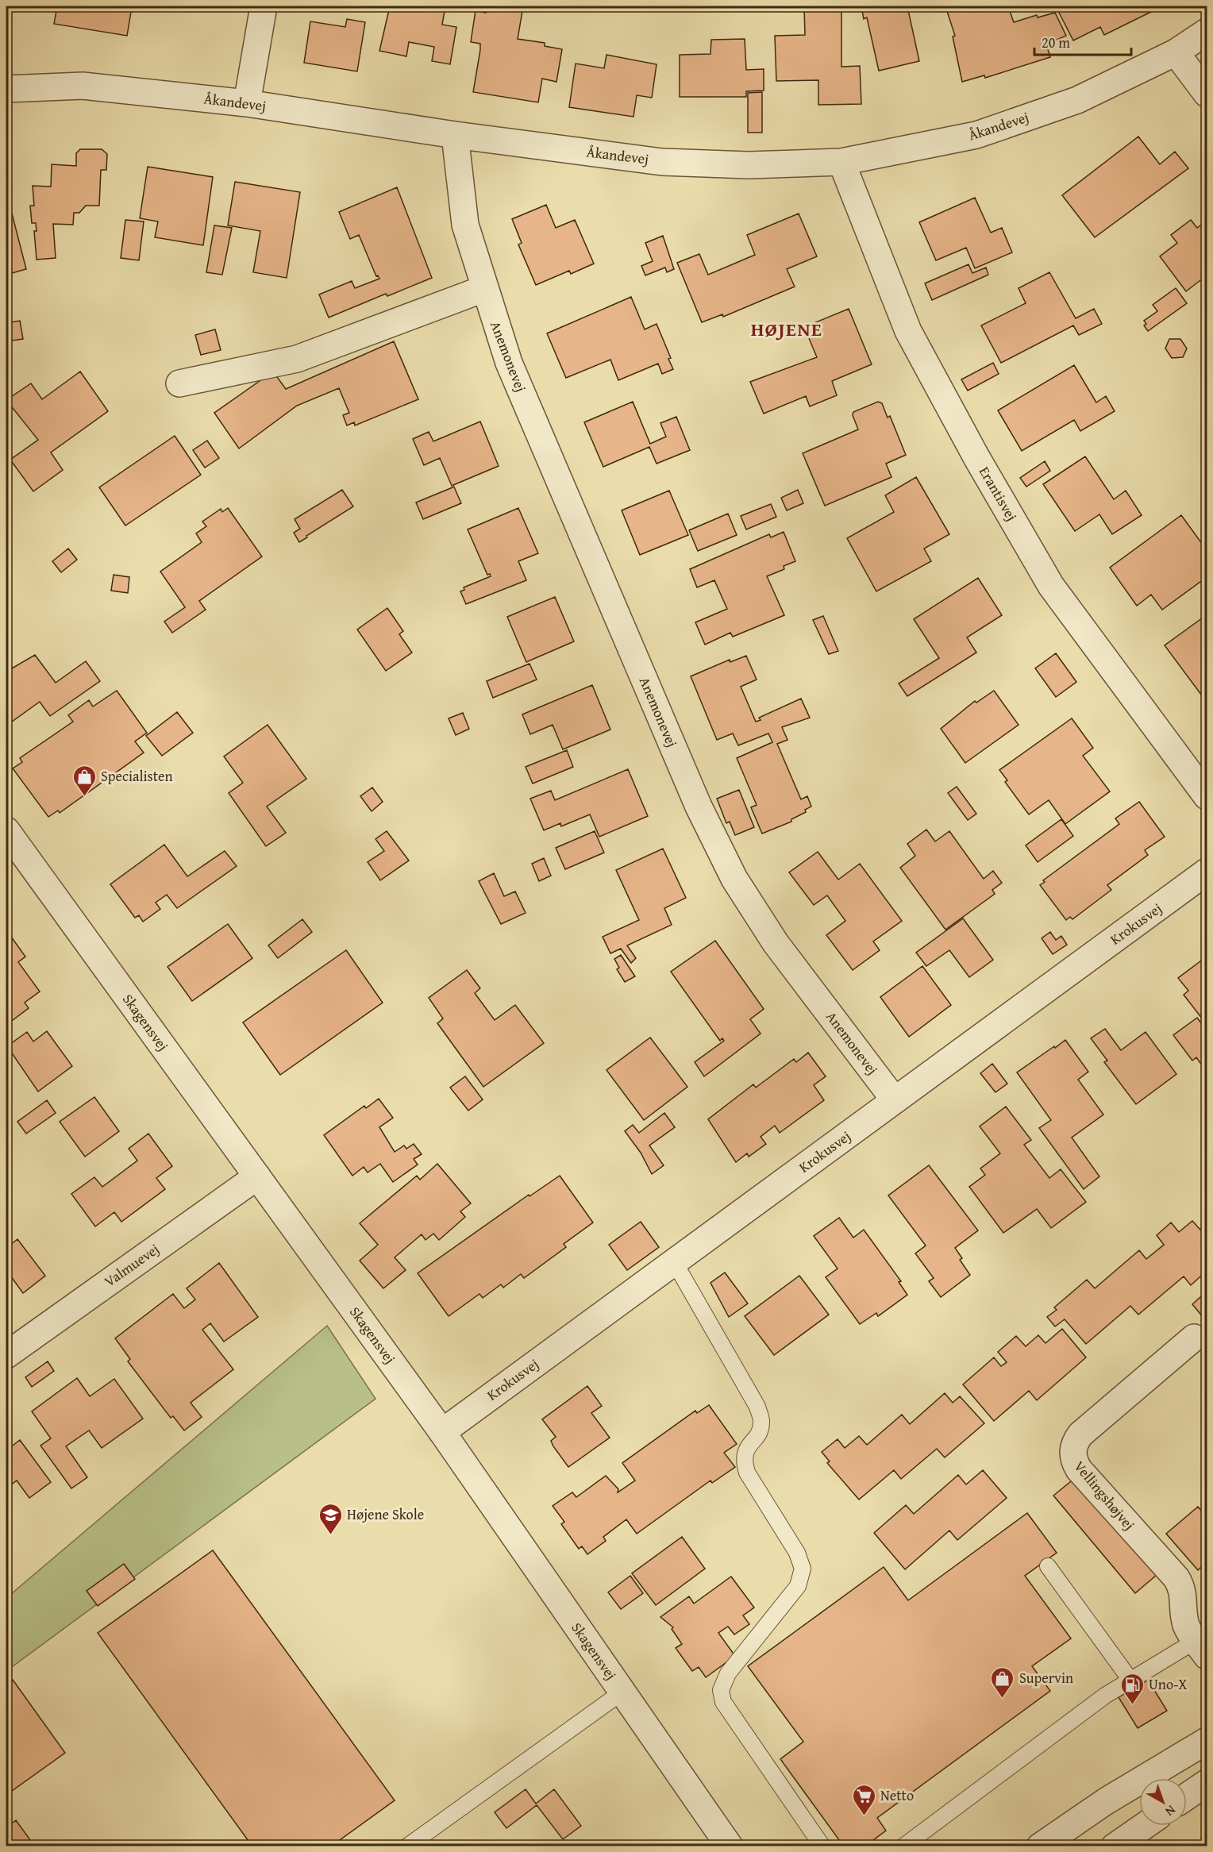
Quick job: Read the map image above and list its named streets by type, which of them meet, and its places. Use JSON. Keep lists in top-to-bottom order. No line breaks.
{"streets":{"street":["Åkandevej","Anemonevej","Erantisvej","Krokusvej","Skagensvej","Valmuevej","Vellingshøjvej"]},"crossings":[["Åkandevej","Anemonevej"],["Åkandevej","Erantisvej"],["Anemonevej","Krokusvej"],["Krokusvej","Skagensvej"],["Skagensvej","Valmuevej"]],"districts":["HØJENE"],"places":{"shop":["Specialisten","Supervin"],"school or university":["Højene Skole"],"fuel station":["Uno-X"],"supermarket":["Netto"]},"scale_bar":"20 m","north":"bottom right"}
